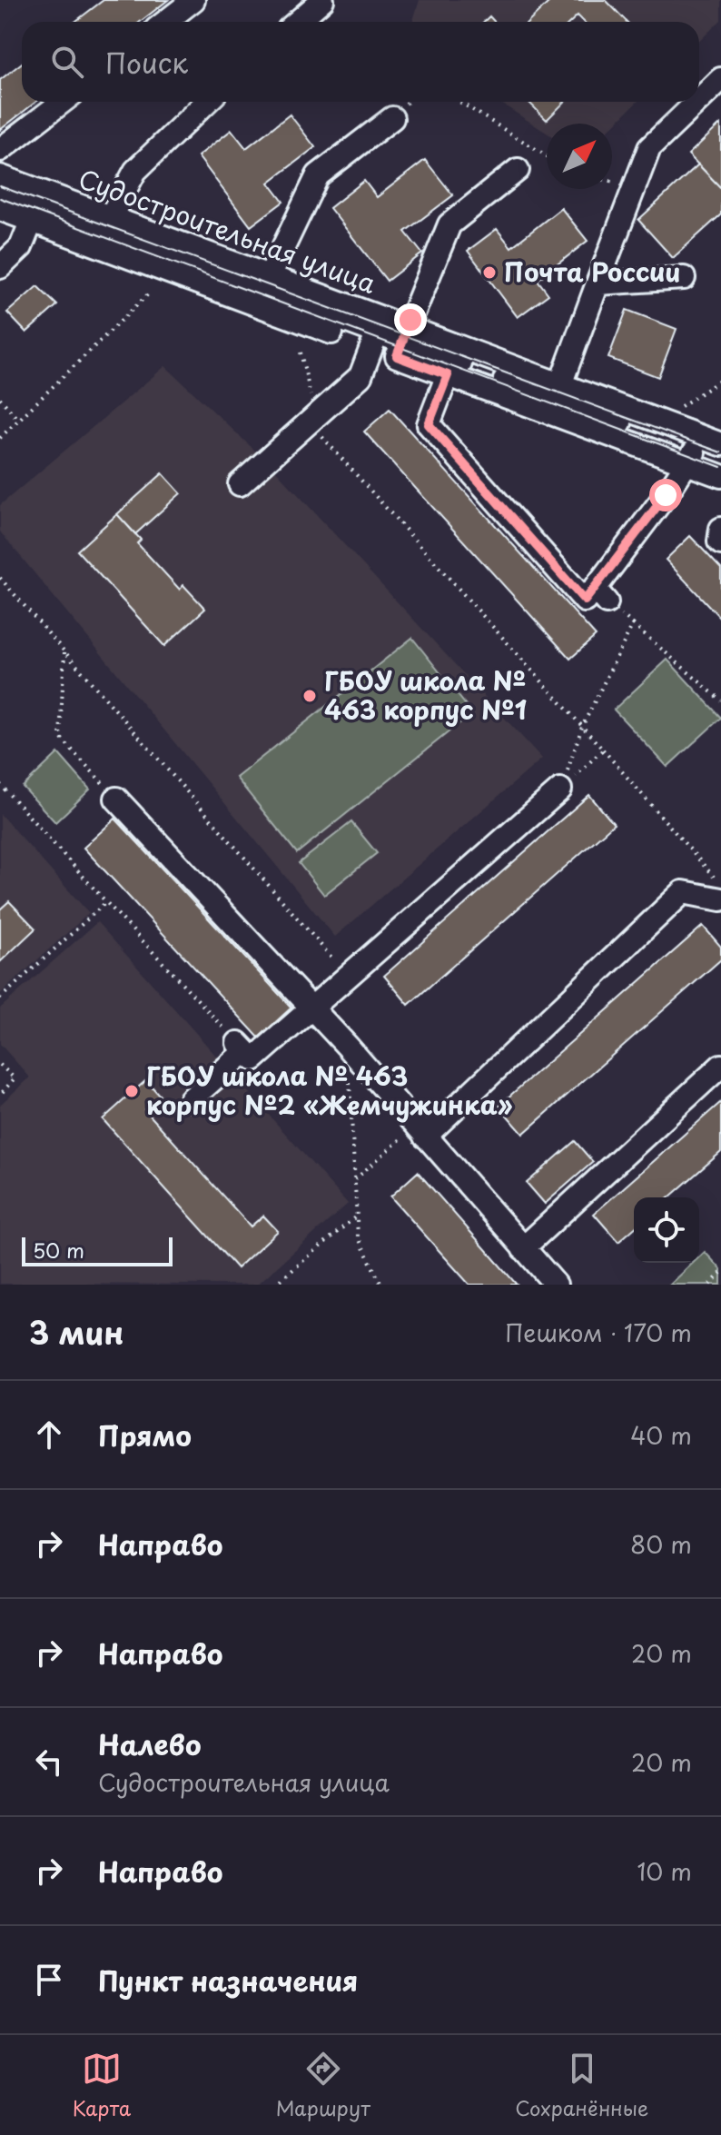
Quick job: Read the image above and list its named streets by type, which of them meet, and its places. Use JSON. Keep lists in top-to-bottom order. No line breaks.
{"streets":{"street":["Судостроительная улица"]},"places":["Почта России","ГБОУ школа № 463 корпус №1","ГБОУ школа № 463 корпус №2 «Жемчужинка»"],"scale_bar":"50 m","north":"top right","page":{"search":"Поиск","scale":"50 m","heading":["3 мин","Пешком · 170 m"],"list":[["Прямо","40 m"],["Направо","80 m"],["Направо","20 m"],["Налево","Судостроительная улица","20 m"],["Направо","10 m"],"Пункт назначения"],"nav":["Карта","Маршрут","Сохранённые"]}}
